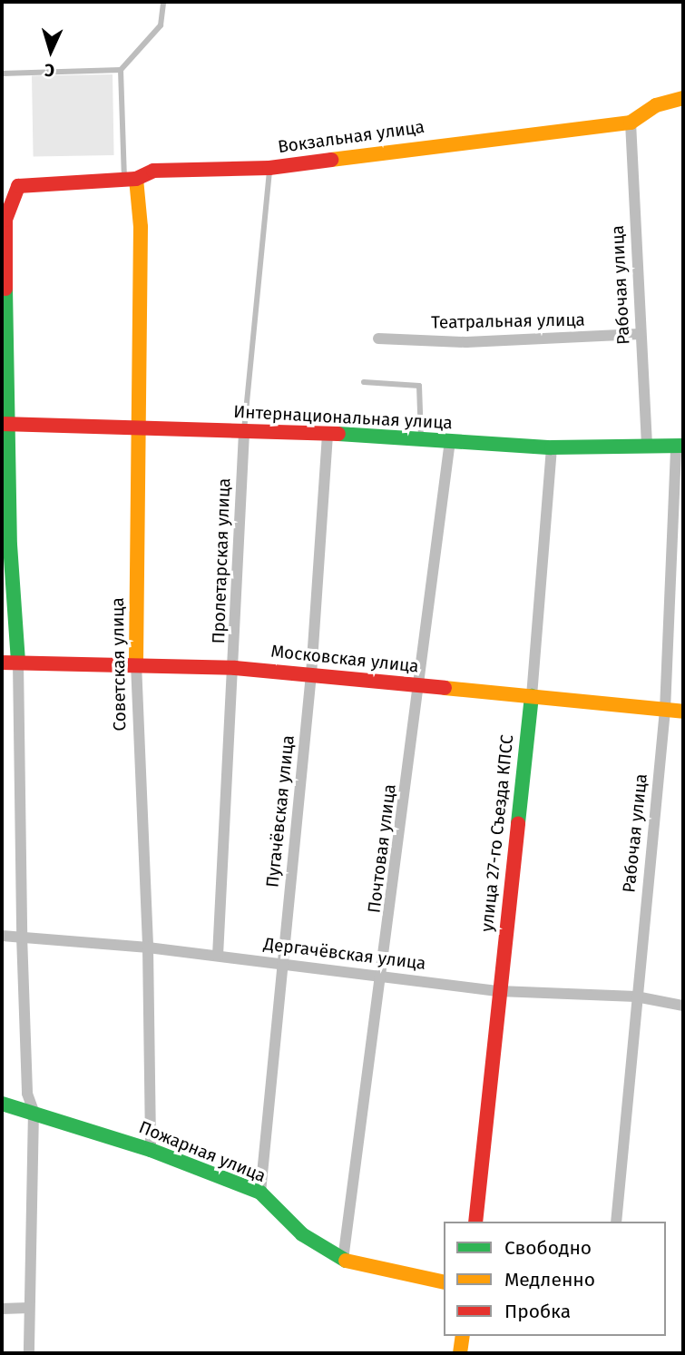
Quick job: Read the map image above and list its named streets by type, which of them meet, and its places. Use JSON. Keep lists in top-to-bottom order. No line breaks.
{"streets":{"street":["Вокзальная улица","Рабочая улица","Театральная улица","Интернациональная улица","Пролетарская улица","Московская улица","Советская улица","Пугачёвская улица","улица 27-го Съезда КПСС","Почтовая улица","Дергачёвская улица","Пожарная улица"]},"crossings":[["Вокзальная улица","Рабочая улица"],["Вокзальная улица","Пролетарская улица"],["Вокзальная улица","Советская улица"],["Рабочая улица","Театральная улица"],["Рабочая улица","Интернациональная улица"],["Рабочая улица","Московская улица"],["Рабочая улица","Дергачёвская улица"],["Интернациональная улица","Пролетарская улица"],["Интернациональная улица","Советская улица"],["Интернациональная улица","Пугачёвская улица"],["Интернациональная улица","улица 27-го Съезда КПСС"],["Интернациональная улица","Почтовая улица"],["Пролетарская улица","Московская улица"],["Пролетарская улица","Дергачёвская улица"],["Московская улица","Советская улица"],["Московская улица","Пугачёвская улица"],["Московская улица","улица 27-го Съезда КПСС"],["Московская улица","Почтовая улица"],["Советская улица","Дергачёвская улица"],["Советская улица","Пожарная улица"],["Пугачёвская улица","Дергачёвская улица"],["Пугачёвская улица","Пожарная улица"],["улица 27-го Съезда КПСС","Дергачёвская улица"],["Почтовая улица","Дергачёвская улица"],["Почтовая улица","Пожарная улица"]],"legend":["Свободно","Медленно","Пробка"],"north":"bottom"}
